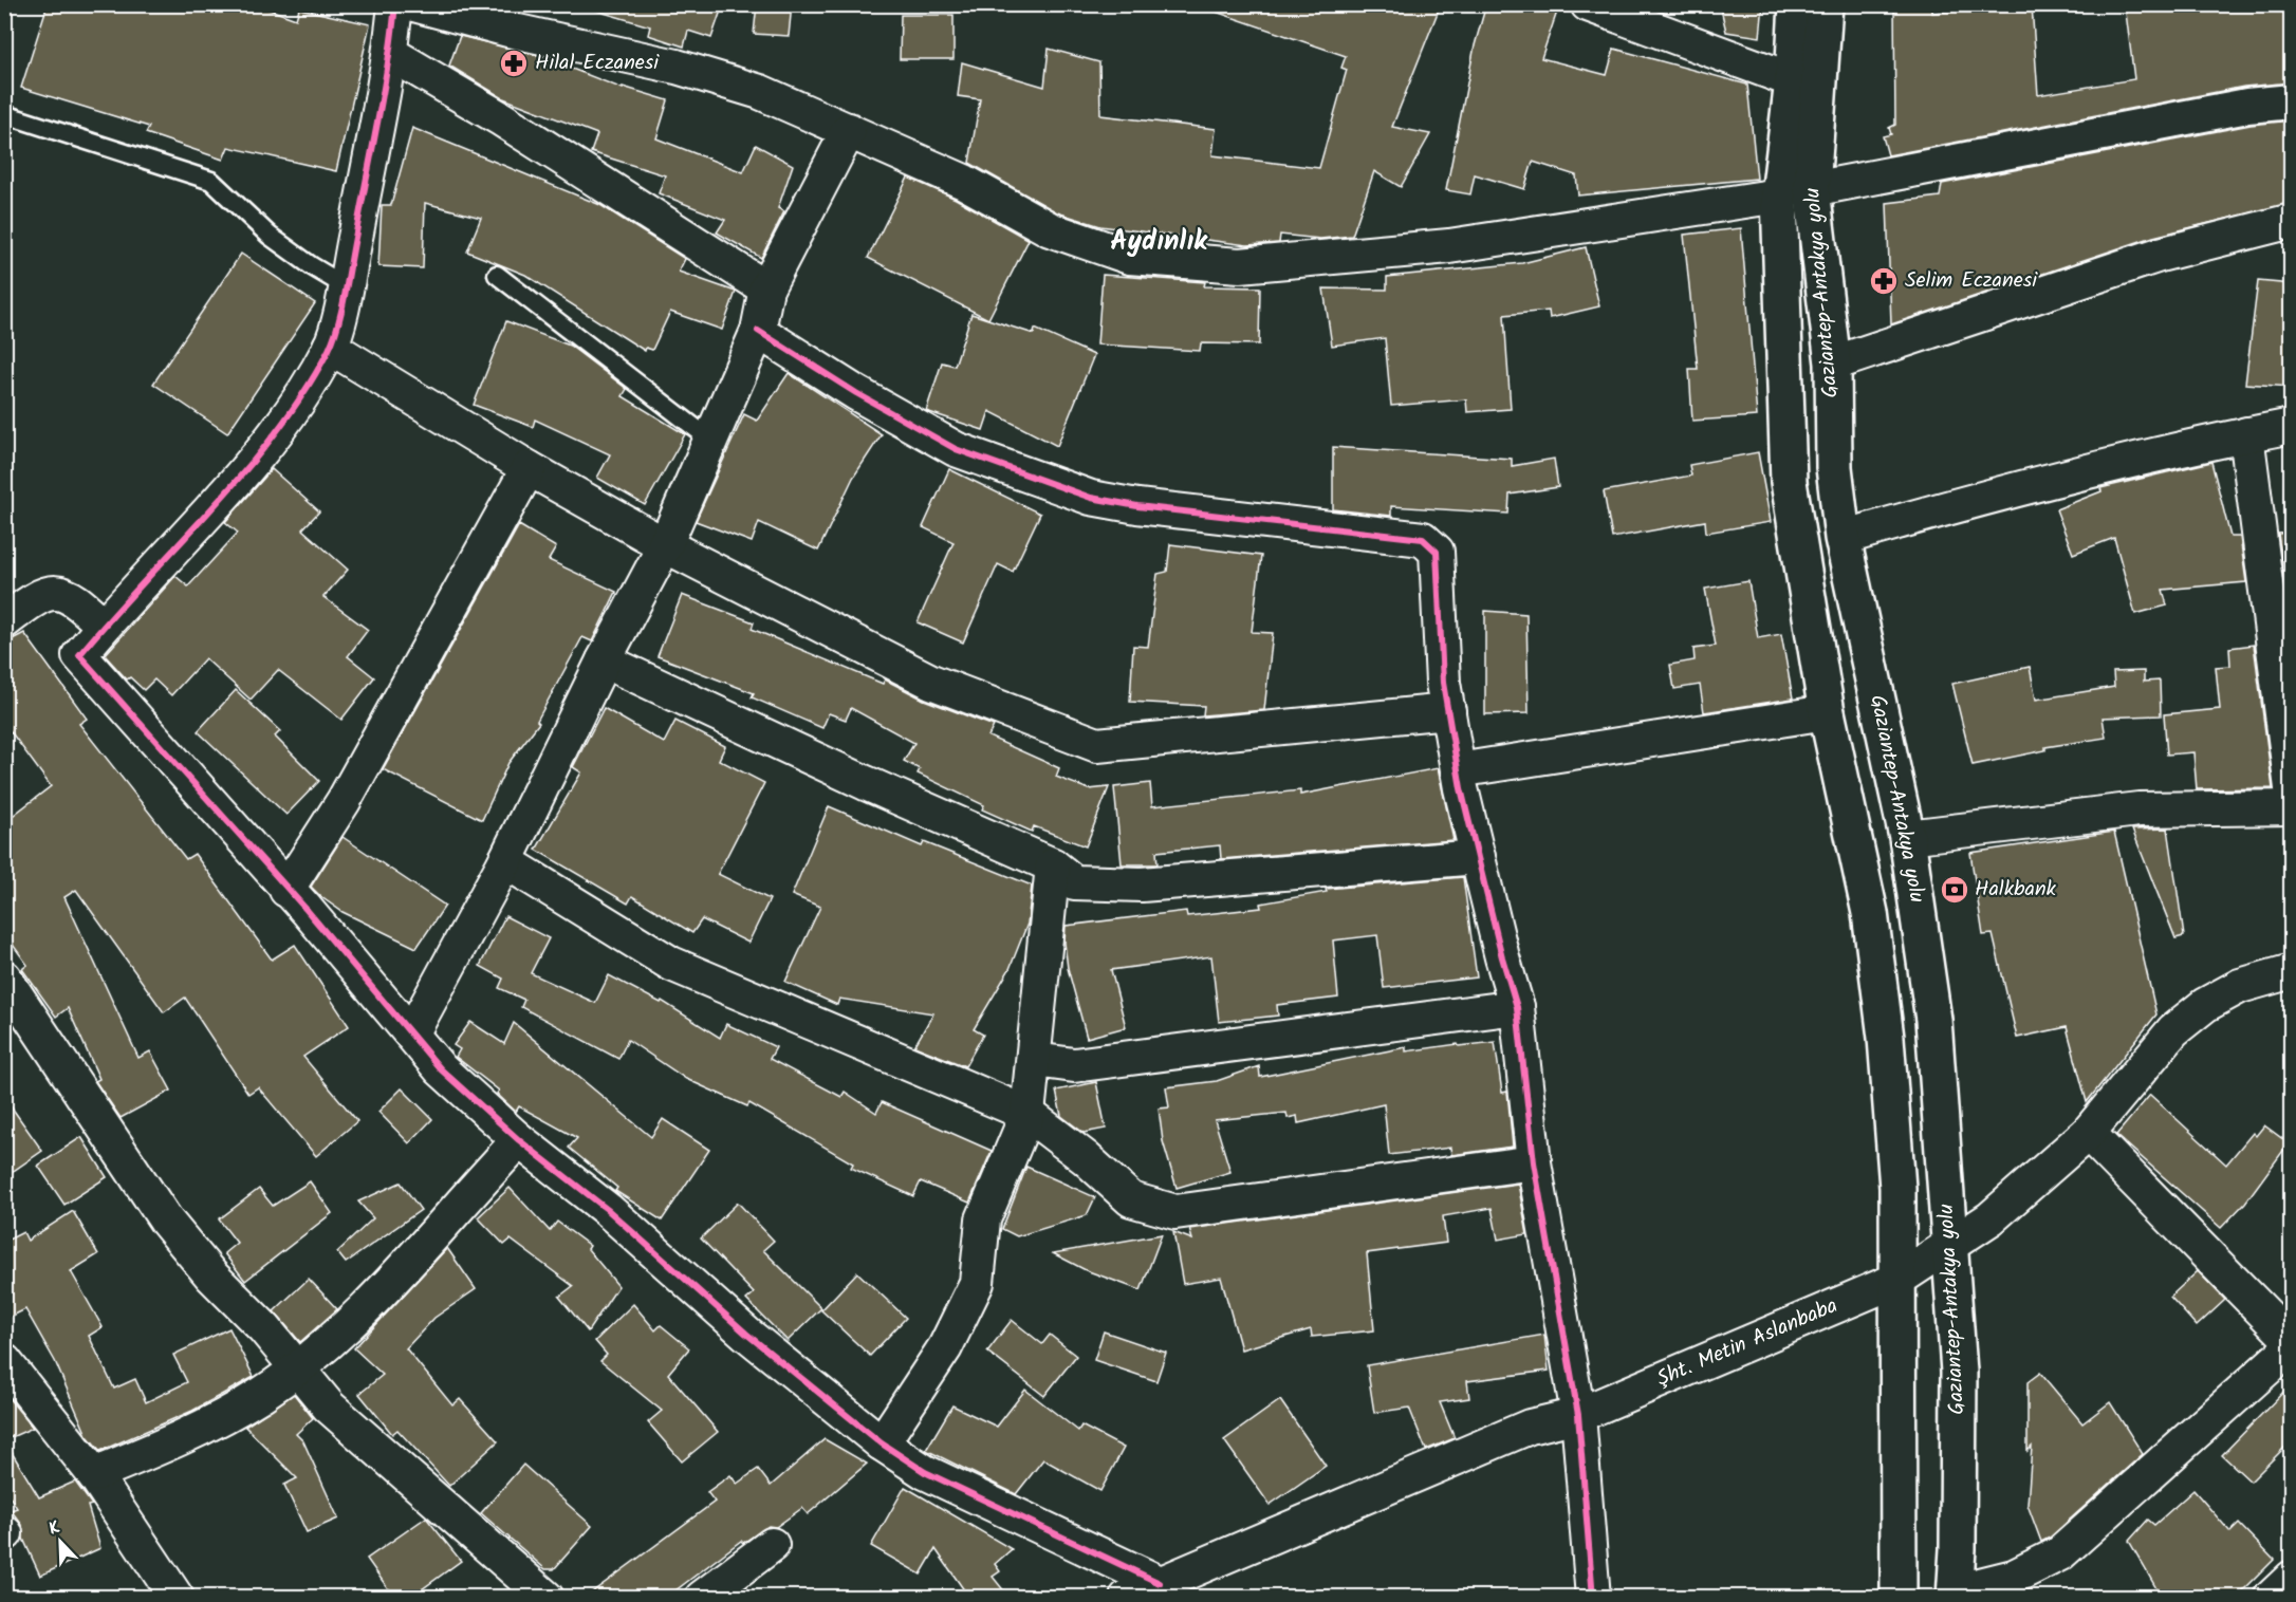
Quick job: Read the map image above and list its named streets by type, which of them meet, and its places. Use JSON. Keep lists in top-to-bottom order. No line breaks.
{"streets":{"main road":["Gaziantep-Antakya yolu"],"street":["Şht. Metin Aslanbaba"]},"crossings":[["Gaziantep-Antakya yolu","Şht. Metin Aslanbaba"]],"districts":["Aydınlık"],"places":{"pharmacy":["Hilal Eczanesi","Selim Eczanesi"],"bank":["Halkbank"]},"north":"top left"}
